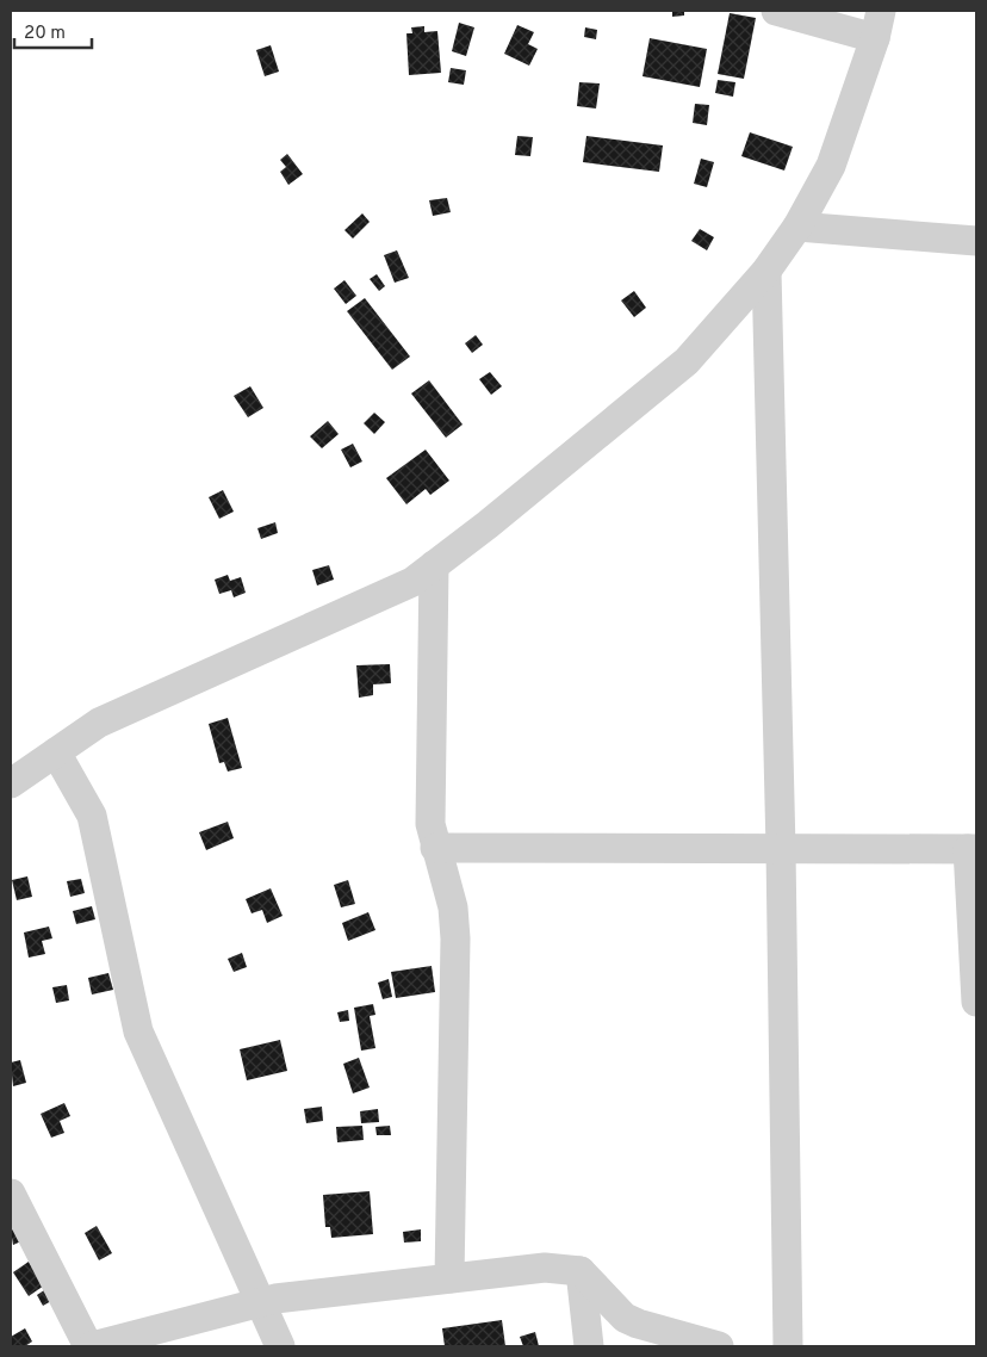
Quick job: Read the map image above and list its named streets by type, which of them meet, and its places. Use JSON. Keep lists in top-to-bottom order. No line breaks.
{"scale_bar":"20 m"}
